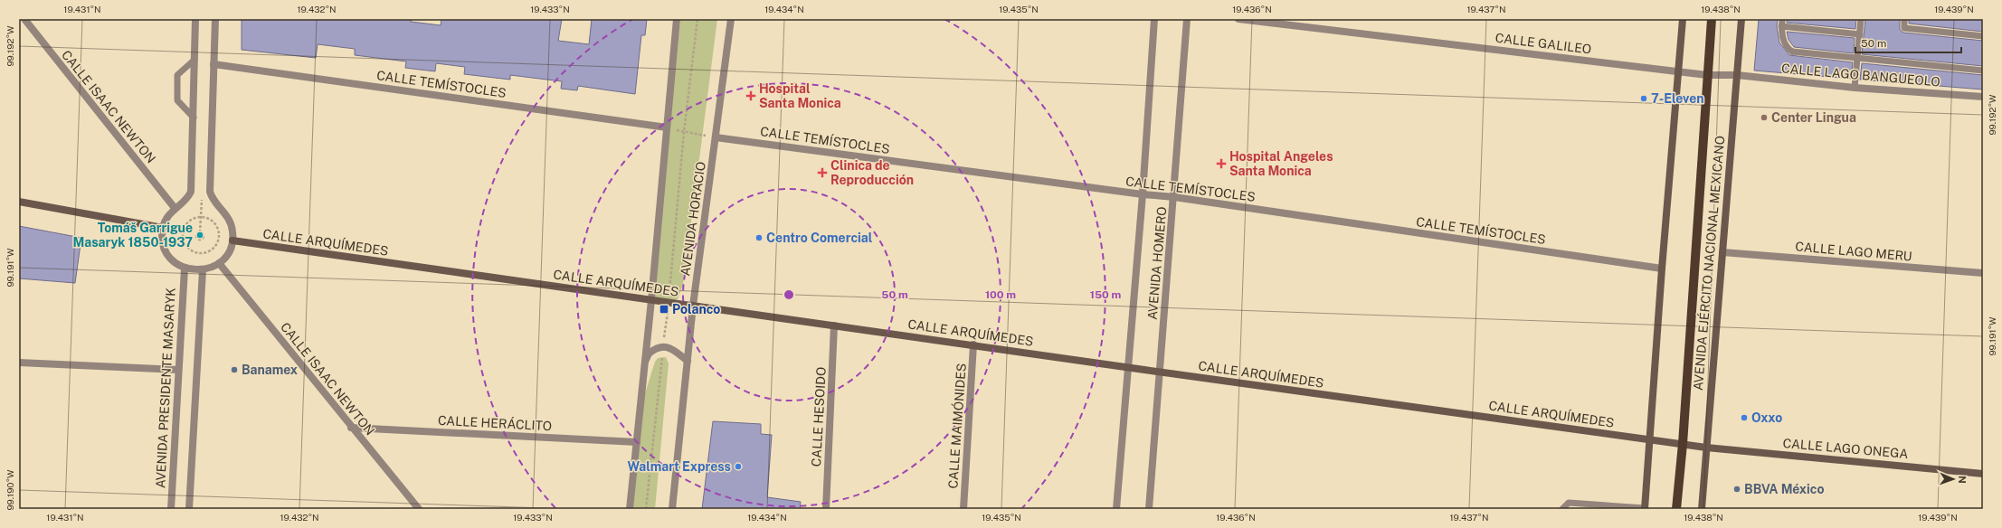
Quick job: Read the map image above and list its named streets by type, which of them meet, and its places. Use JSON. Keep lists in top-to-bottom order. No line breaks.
{"streets":{"main road":["CALLE ARQUÍMEDES","AVENIDA EJÉRCITO NACIONAL MEXICANO","CALLE LAGO ONEGA"],"street":["CALLE GALILEO","CALLE LAGO BANGUEOLO","CALLE TEMÍSTOCLES","CALLE ISAAC NEWTON","AVENIDA HORACIO","CALLE LAGO MERU","AVENIDA HOMERO","AVENIDA PRESIDENTE MASARYK","CALLE HESOIDO","CALLE HERÁCLITO","CALLE MAIMÓNIDES"]},"crossings":[["CALLE GALILEO","CALLE LAGO BANGUEOLO"],["CALLE GALILEO","AVENIDA EJÉRCITO NACIONAL MEXICANO"],["CALLE LAGO BANGUEOLO","AVENIDA EJÉRCITO NACIONAL MEXICANO"],["CALLE TEMÍSTOCLES","AVENIDA HORACIO"],["CALLE TEMÍSTOCLES","AVENIDA HOMERO"],["CALLE ISAAC NEWTON","CALLE HERÁCLITO"],["AVENIDA HORACIO","CALLE ARQUÍMEDES"],["CALLE ARQUÍMEDES","AVENIDA HOMERO"],["CALLE ARQUÍMEDES","AVENIDA EJÉRCITO NACIONAL MEXICANO"],["CALLE ARQUÍMEDES","CALLE HESOIDO"],["CALLE ARQUÍMEDES","CALLE MAIMÓNIDES"],["CALLE ARQUÍMEDES","CALLE LAGO ONEGA"],["CALLE LAGO MERU","AVENIDA EJÉRCITO NACIONAL MEXICANO"],["AVENIDA EJÉRCITO NACIONAL MEXICANO","CALLE LAGO ONEGA"]],"places":{"health":["Hospital Santa Monica","Hospital Angeles Santa Monica","Clinica de Reproducción"],"other":["7-Eleven","Center Lingua","Tomáš Garrigue Masaryk 1850-1937","Centro Comercial","Banamex","Oxxo","Walmart Express","BBVA México"],"transit":["Polanco"]},"scale_bar":"50 m","north":"right","coordinates":["19.431°N","19.432°N","19.433°N","19.434°N","19.435°N","19.436°N","19.437°N","19.438°N","19.439°N","99.192°W","99.191°W","99.190°W"],"rings":["50 m","100 m","150 m"]}
